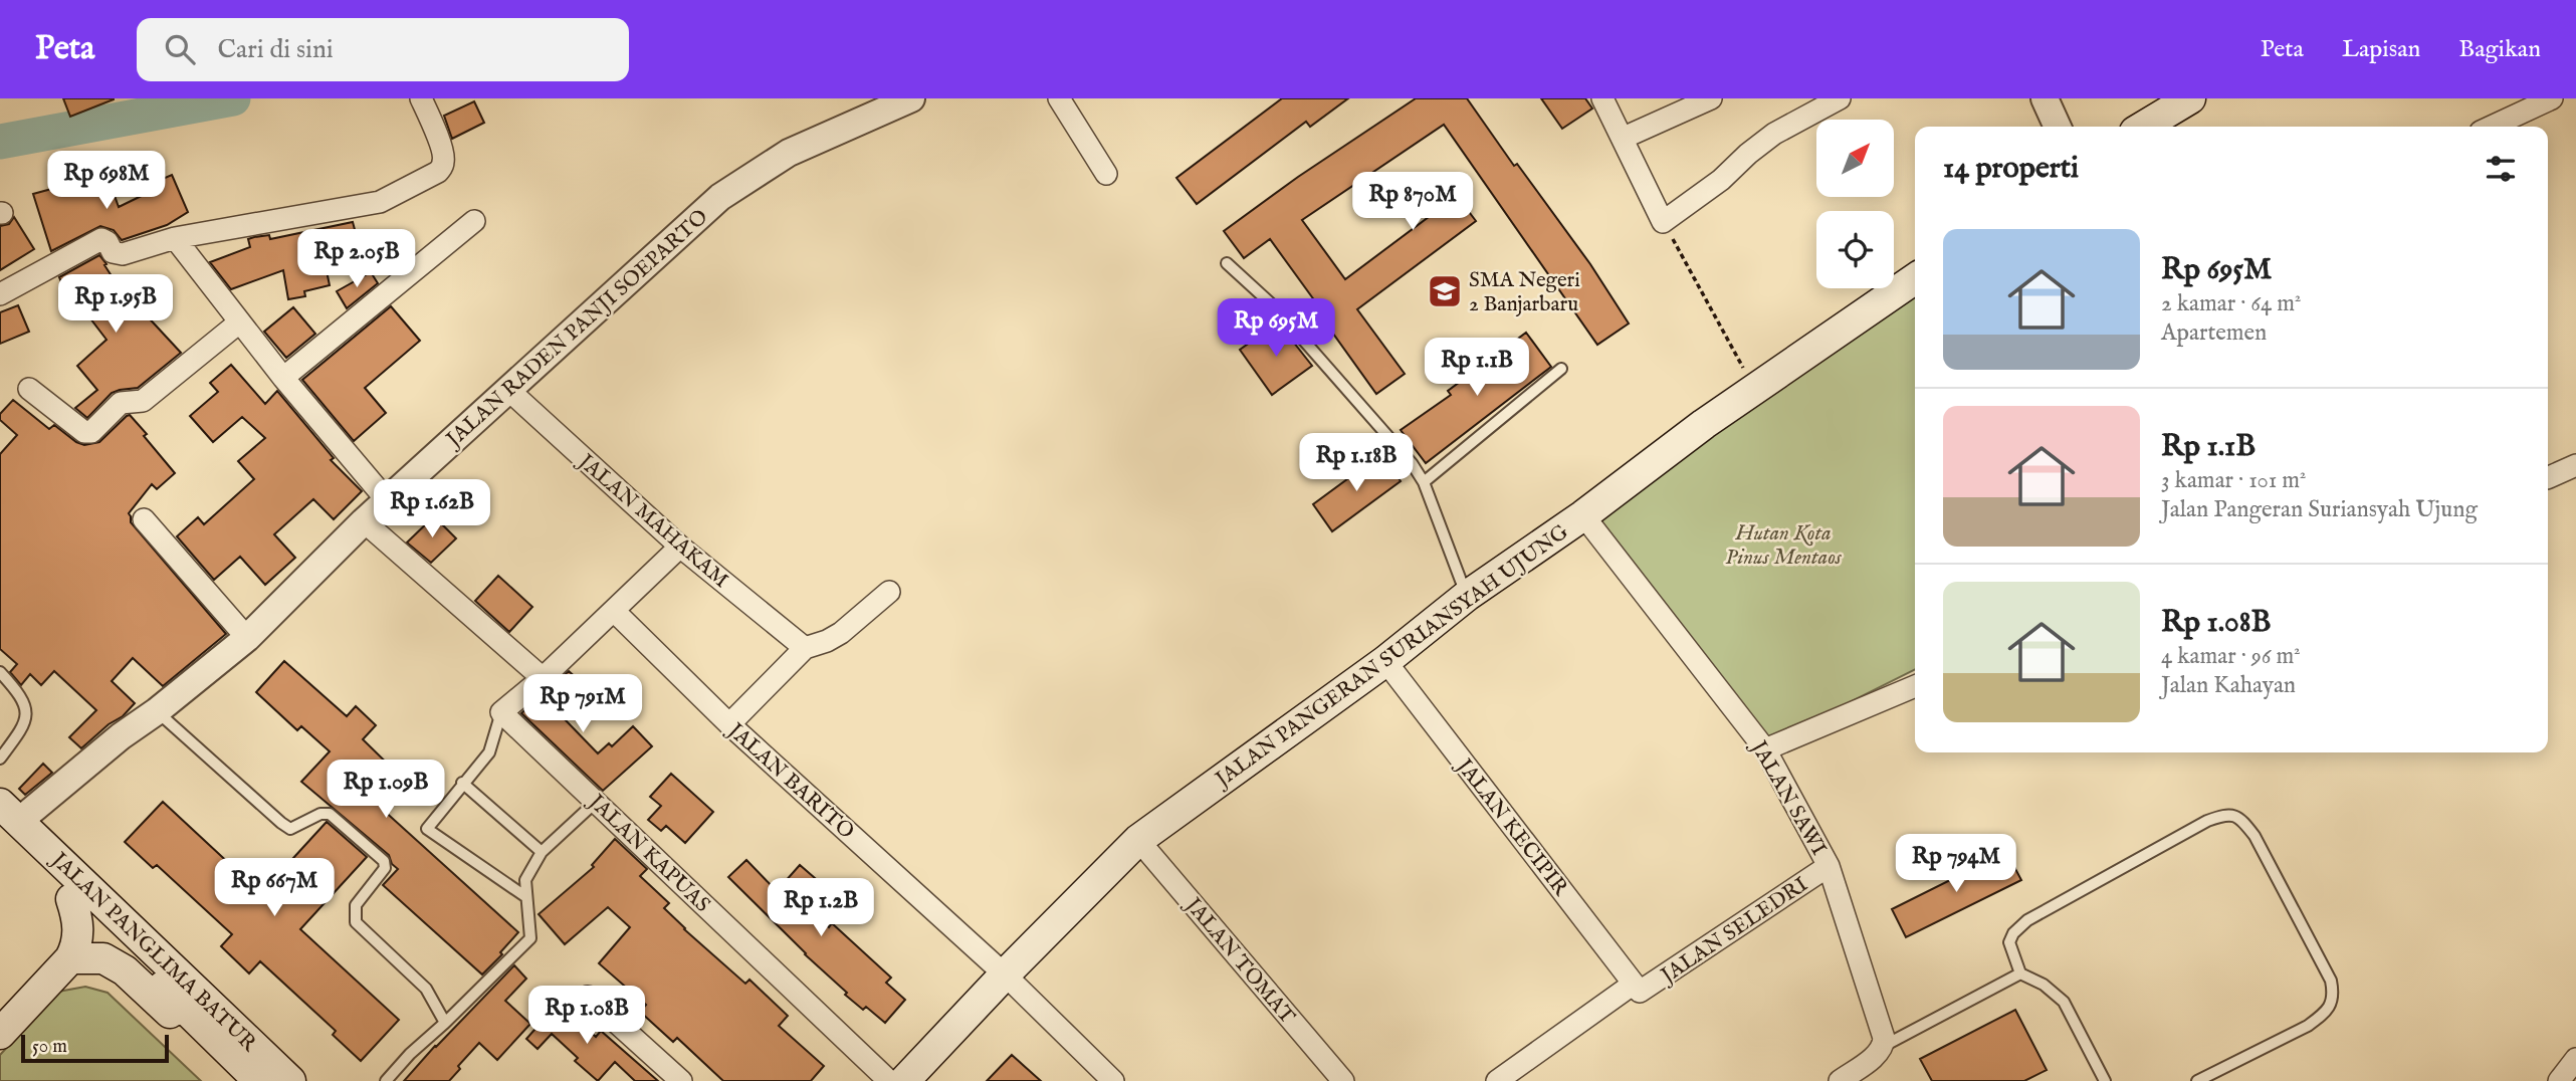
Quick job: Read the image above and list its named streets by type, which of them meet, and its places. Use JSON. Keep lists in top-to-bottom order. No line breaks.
{"streets":{"main road":["JALAN PANGERAN SURIANSYAH UJUNG","JALAN PANGLIMA BATUR"],"street":["JALAN RADEN PANJI SOEPARTO","JALAN MAHAKAM","JALAN BARITO","JALAN SAWI","JALAN KECIPIR","JALAN KAPUAS","JALAN SELEDRI","JALAN TOMAT"]},"crossings":[["JALAN RADEN PANJI SOEPARTO","JALAN MAHAKAM"],["JALAN RADEN PANJI SOEPARTO","JALAN PANGLIMA BATUR"],["JALAN PANGERAN SURIANSYAH UJUNG","JALAN BARITO"],["JALAN PANGERAN SURIANSYAH UJUNG","JALAN SAWI"],["JALAN PANGERAN SURIANSYAH UJUNG","JALAN KECIPIR"],["JALAN PANGERAN SURIANSYAH UJUNG","JALAN TOMAT"],["JALAN SAWI","JALAN SELEDRI"],["JALAN KECIPIR","JALAN SELEDRI"]],"parks":["Hutan Kota Pinus Mentaos"],"places":{"school or university":["SMA Negeri 2 Banjarbaru"]},"scale_bar":"50 m","north":"top right","page":{"header":"Peta","search":"Cari di sini","nav":["Peta","Lapisan","Bagikan"],"heading":"14 properti","price":["Rp 698M","Rp 870M","Rp 2.05B","Rp 1.95B","Rp 695M","Rp 1.1B","Rp 1.18B","Rp 1.62B","Rp 791M","Rp 1.09B","Rp 794M","Rp 667M","Rp 1.2B","Rp 1.08B"],"list":[{"name":"Rp 695M","note":"2 kamar · 64 m² · Apartemen"},{"name":"Rp 1.1B","note":"3 kamar · 101 m² · Jalan Pangeran Suriansyah Ujung"},{"name":"Rp 1.08B","note":"4 kamar · 96 m² · Jalan Kahayan"}],"scale":"50 m"}}
